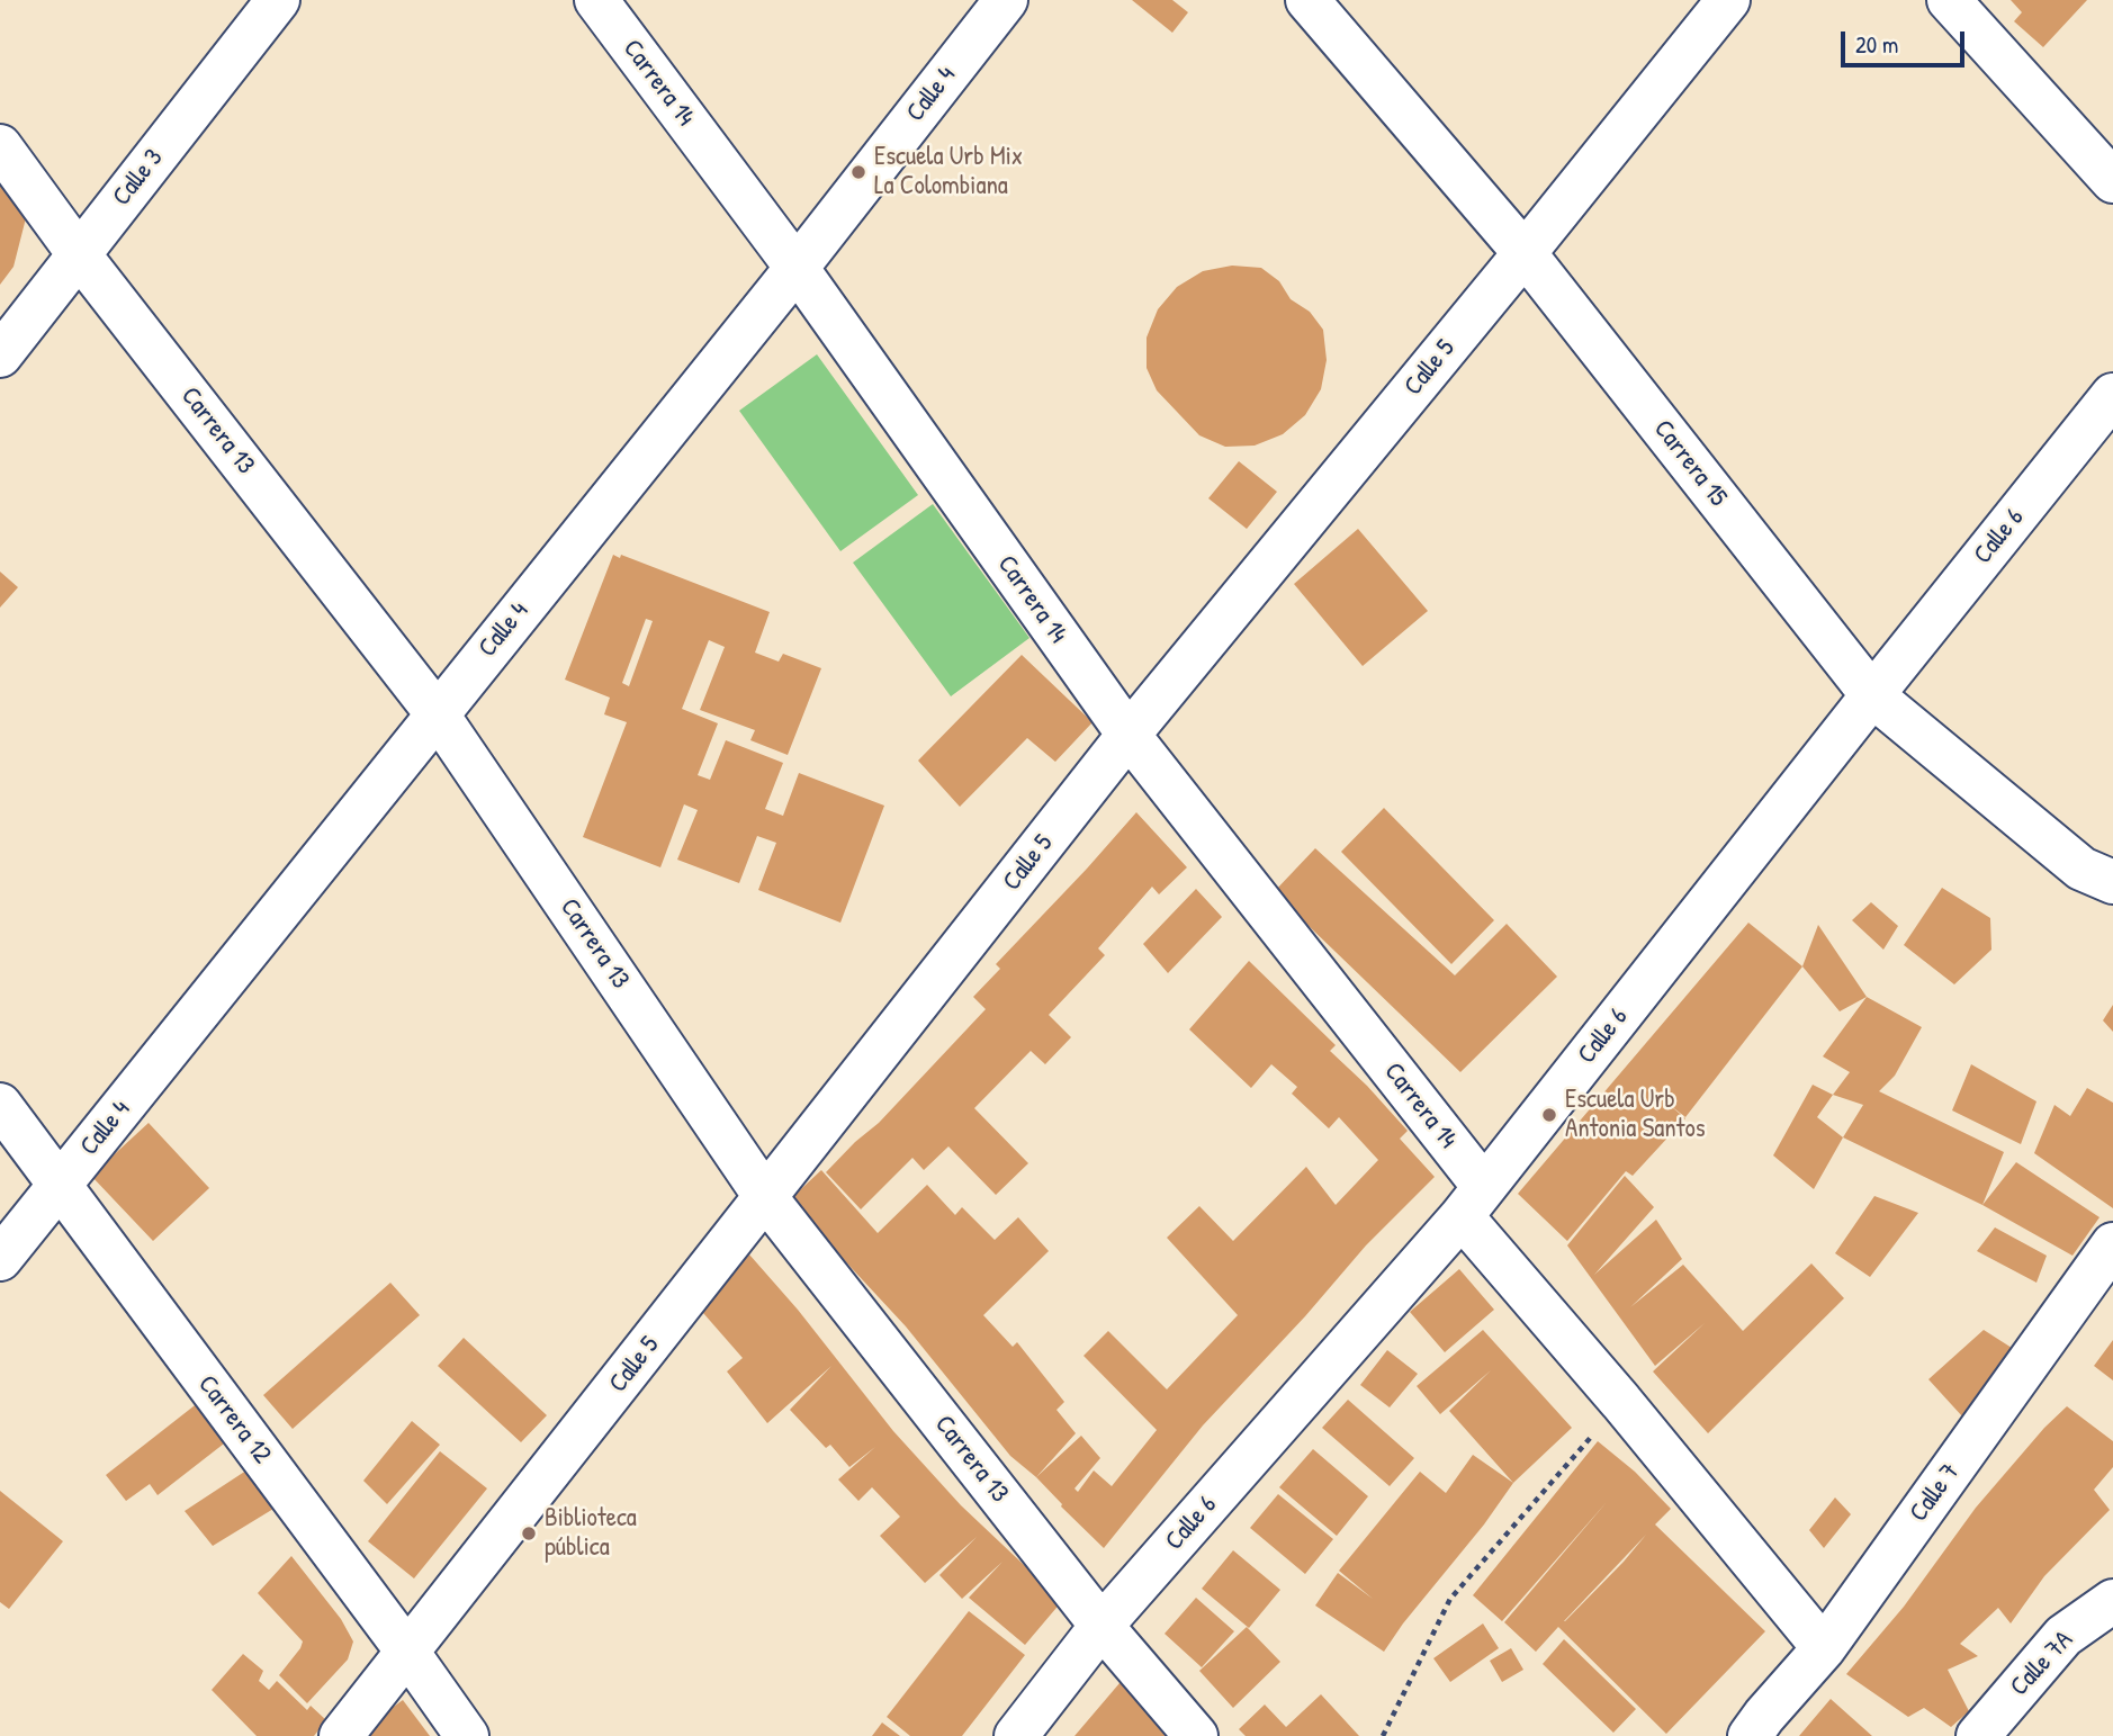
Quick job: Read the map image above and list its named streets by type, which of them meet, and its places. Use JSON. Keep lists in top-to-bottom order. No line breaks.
{"streets":{"street":["Carrera 14","Calle 4","Calle 3","Calle 5","Carrera 13","Carrera 15","Calle 6","Carrera 12","Calle 7","Calle 7A"]},"crossings":[["Carrera 14","Calle 4"],["Carrera 14","Calle 5"],["Carrera 14","Calle 6"],["Carrera 14","Calle 7"],["Calle 4","Carrera 13"],["Calle 4","Carrera 12"],["Calle 3","Carrera 13"],["Calle 5","Carrera 13"],["Calle 5","Carrera 15"],["Calle 5","Carrera 12"],["Carrera 13","Calle 6"],["Carrera 15","Calle 6"]],"places":["Escuela Urb Mix La Colombiana","Escuela Urb Antonia Santos","Biblioteca pública"],"scale_bar":"20 m"}
